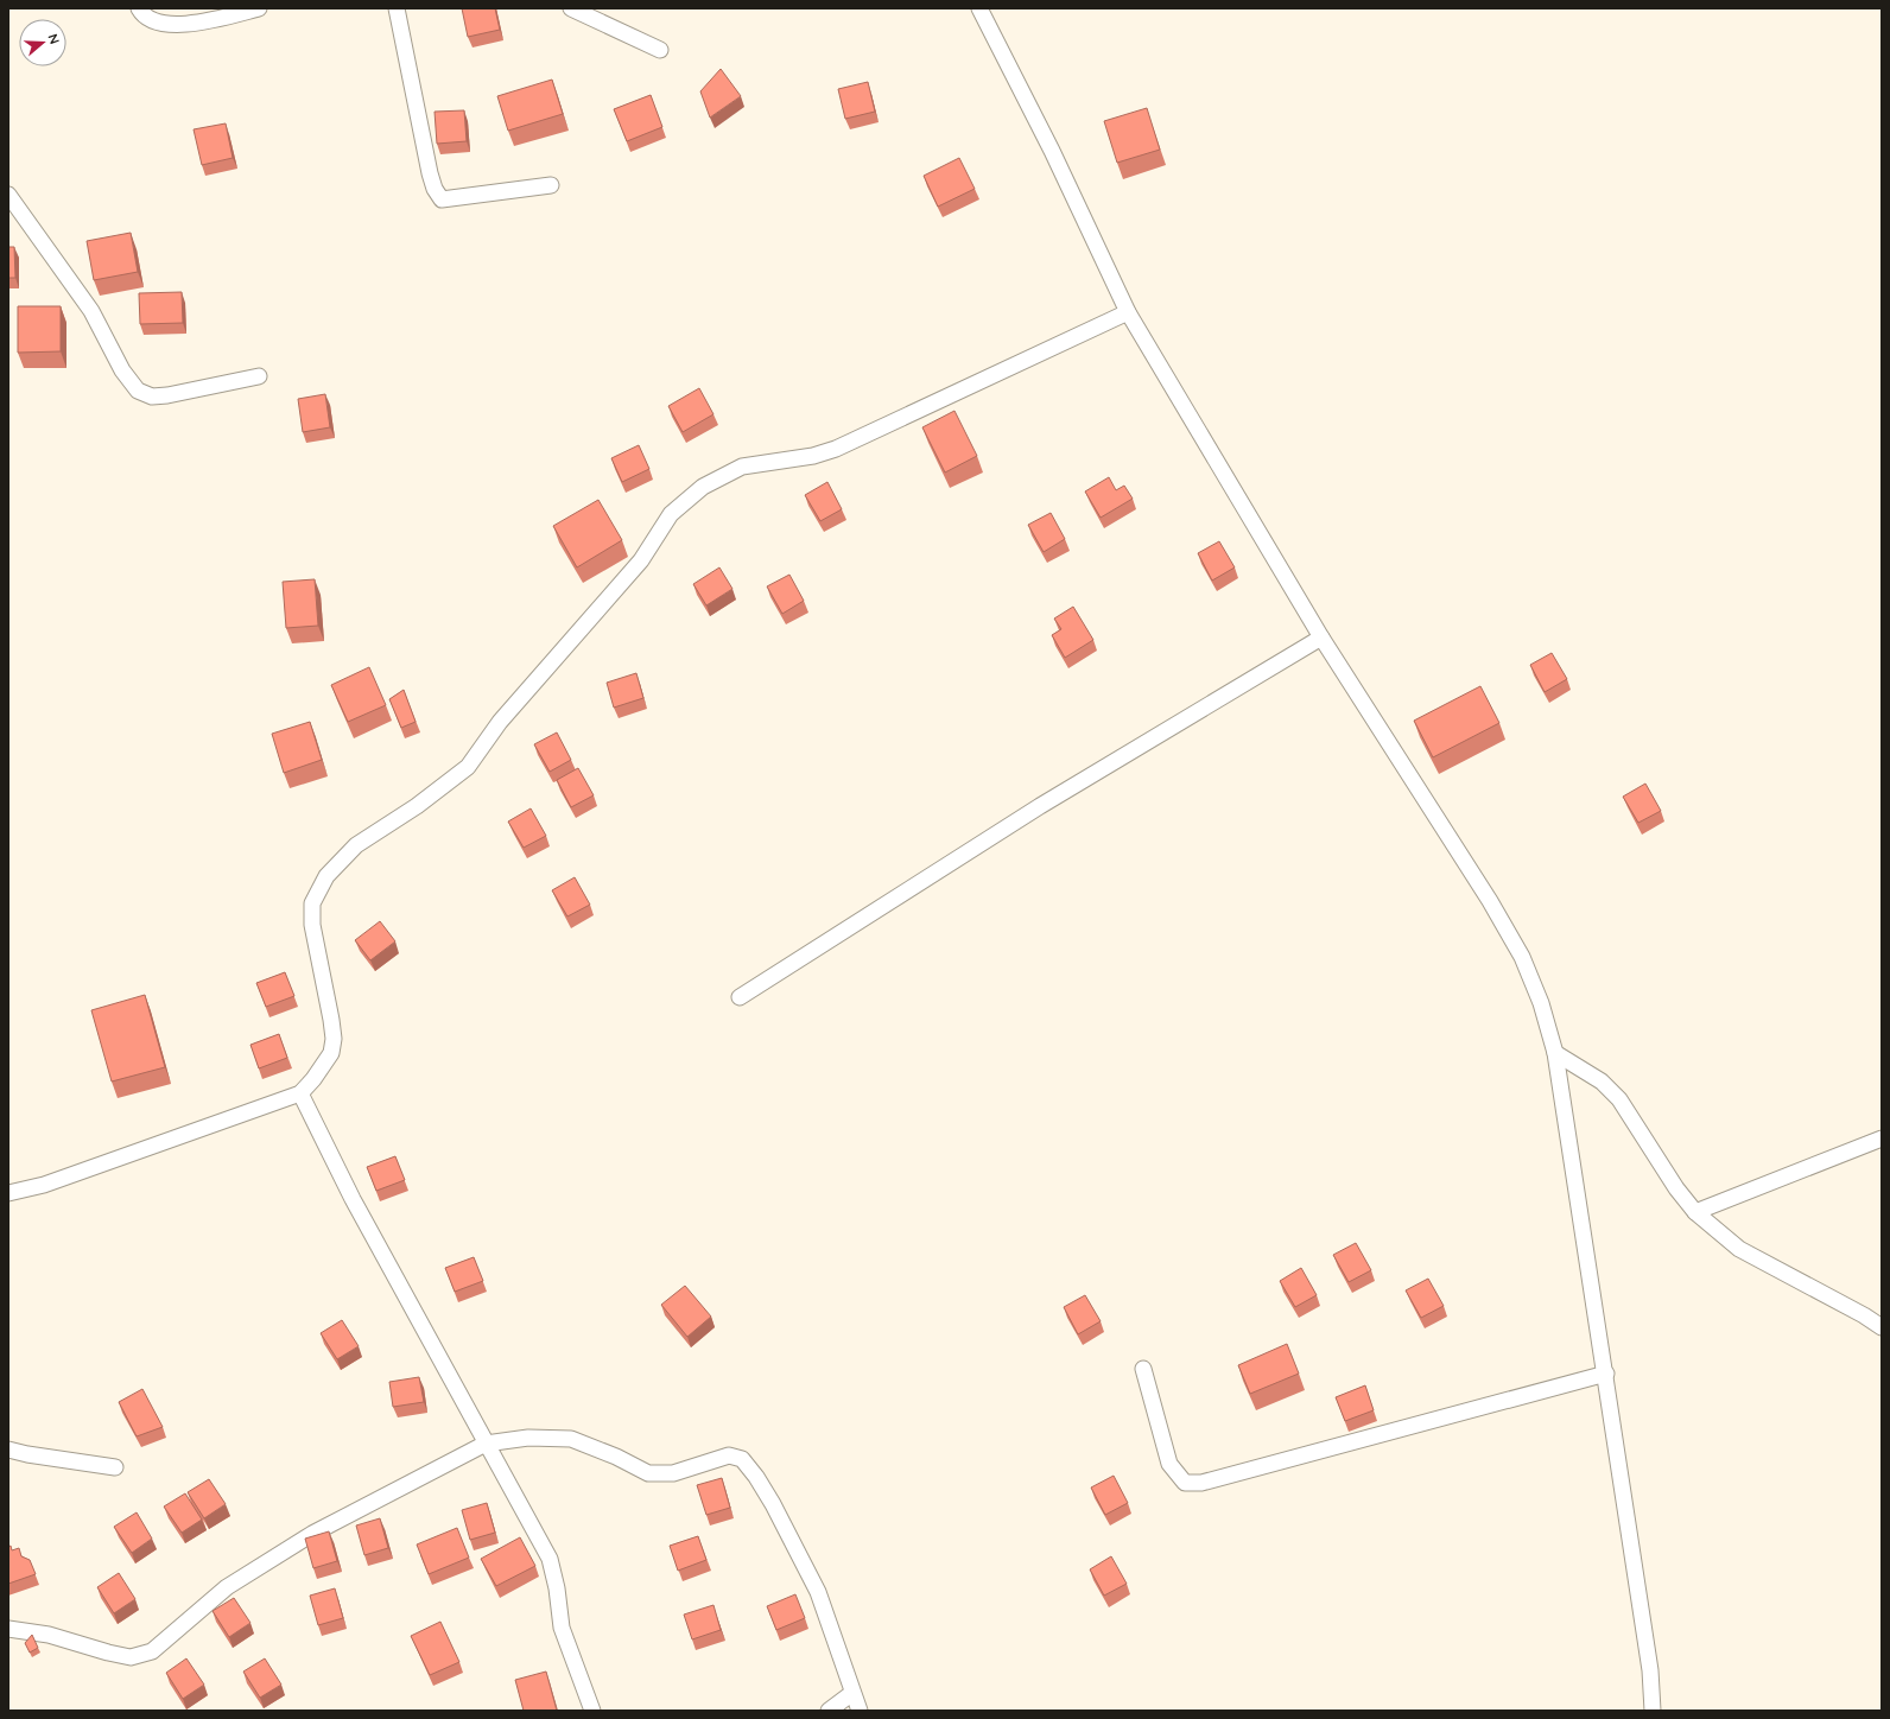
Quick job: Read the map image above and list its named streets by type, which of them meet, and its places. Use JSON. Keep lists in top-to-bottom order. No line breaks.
{"north":"right"}
